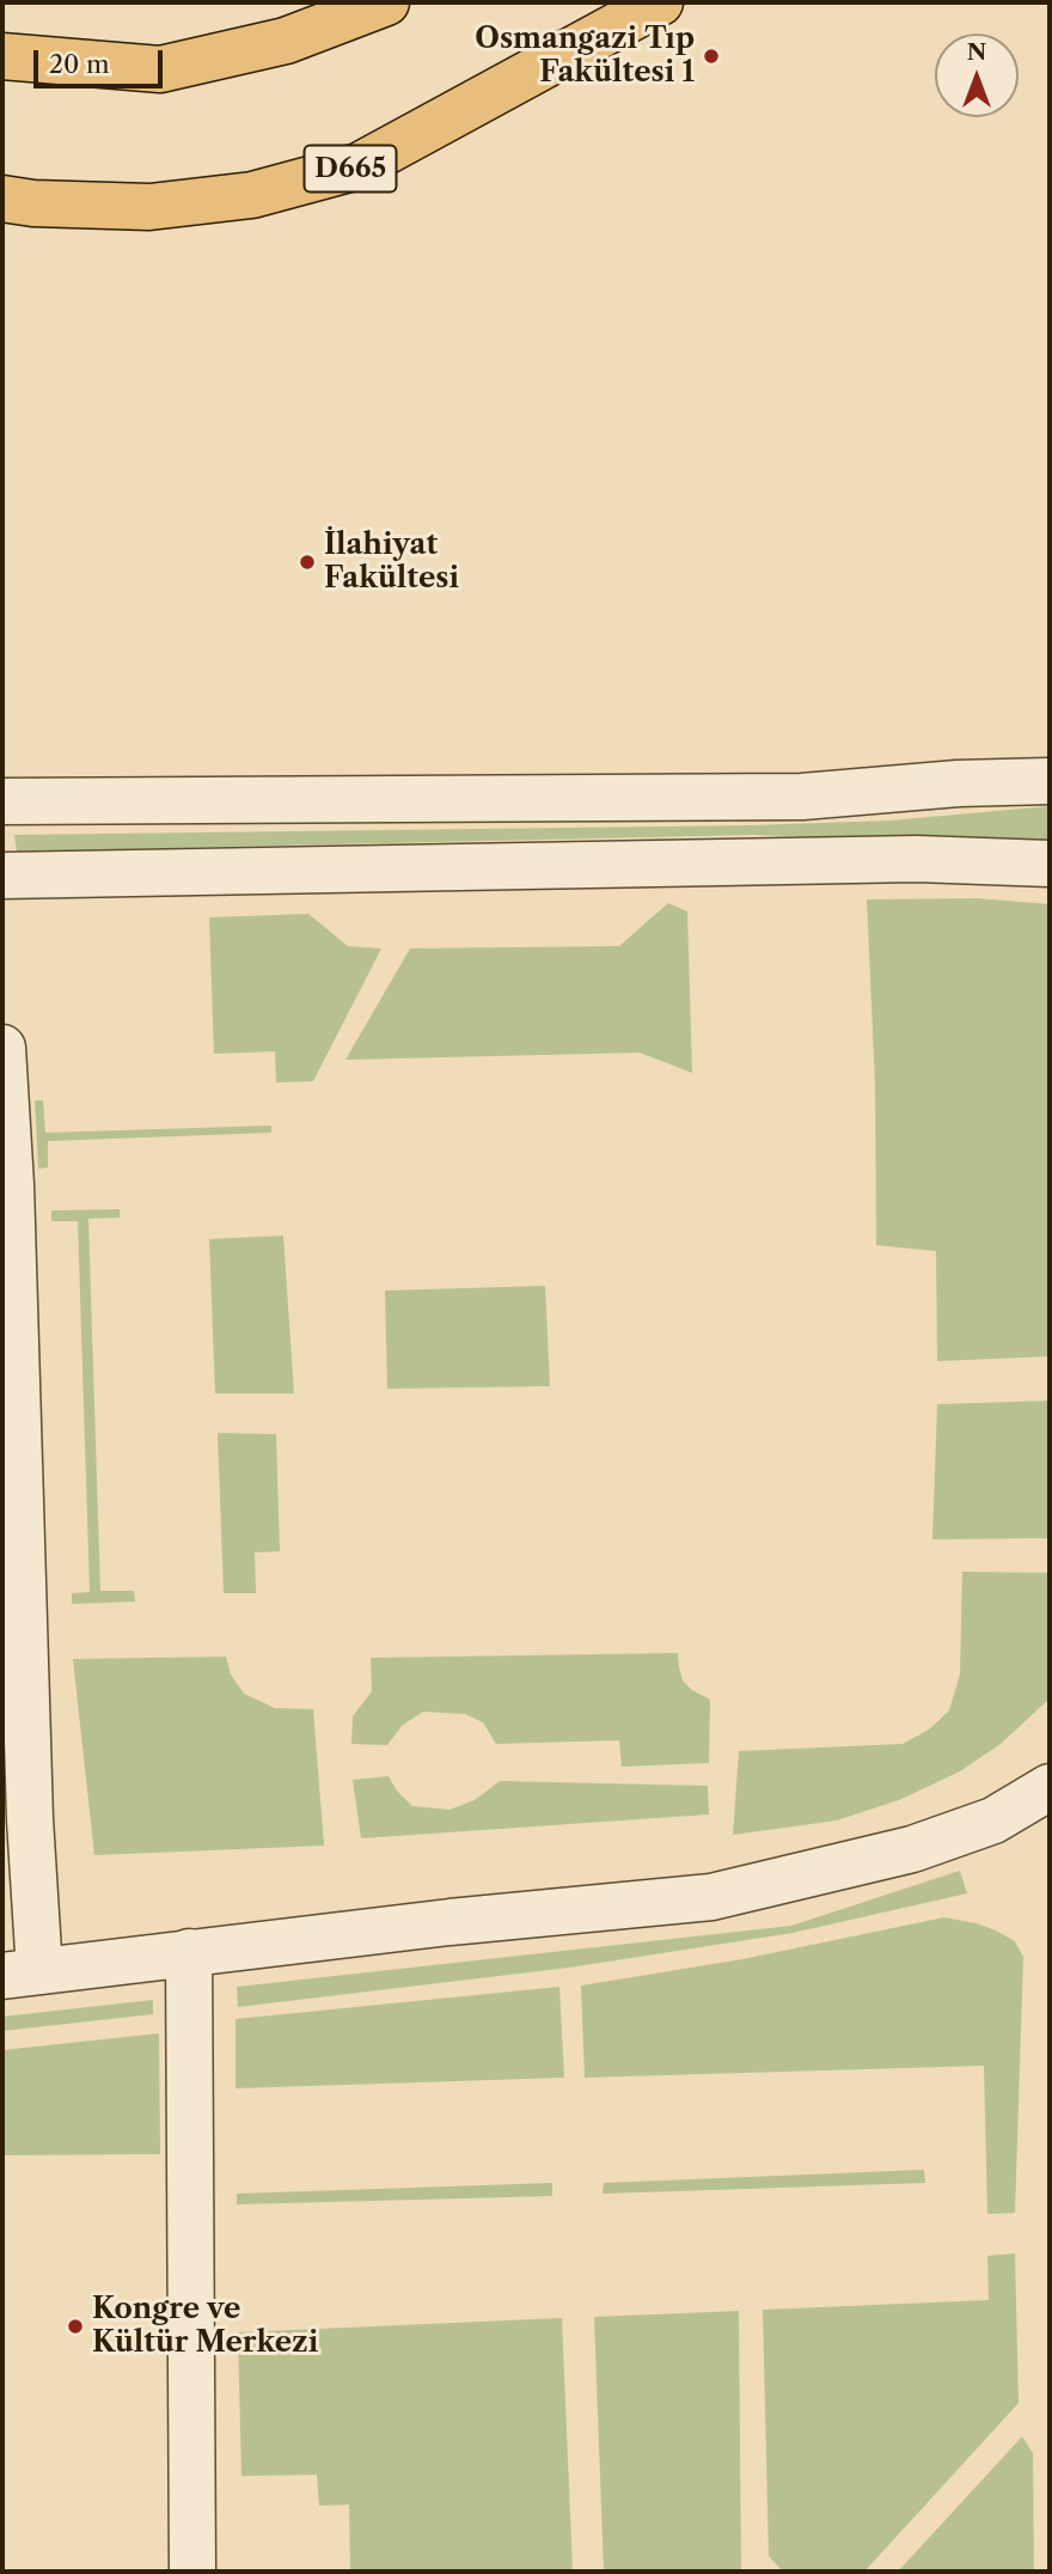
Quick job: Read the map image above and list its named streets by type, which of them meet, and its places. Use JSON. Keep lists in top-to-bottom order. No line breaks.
{"streets":{"highway":["D665"]},"places":["Osmangazi Tıp Fakültesi 1","İlahiyat Fakültesi","Kongre ve Kültür Merkezi"],"scale_bar":"20 m","north":"top"}
